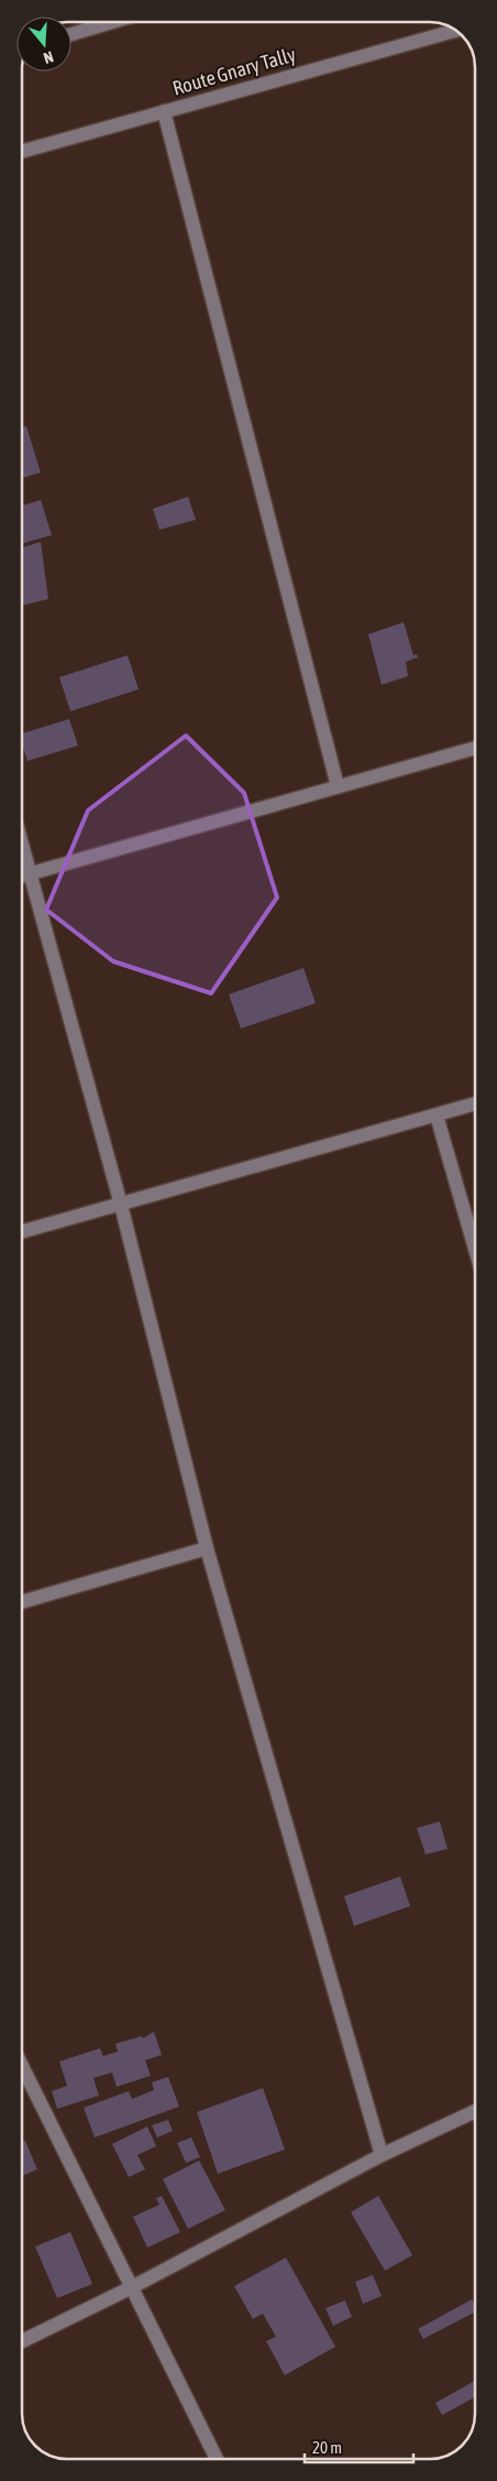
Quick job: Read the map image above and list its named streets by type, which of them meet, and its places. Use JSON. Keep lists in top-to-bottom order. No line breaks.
{"streets":{"street":["Route Gnary Tally"]},"scale_bar":"20 m","north":"bottom"}
